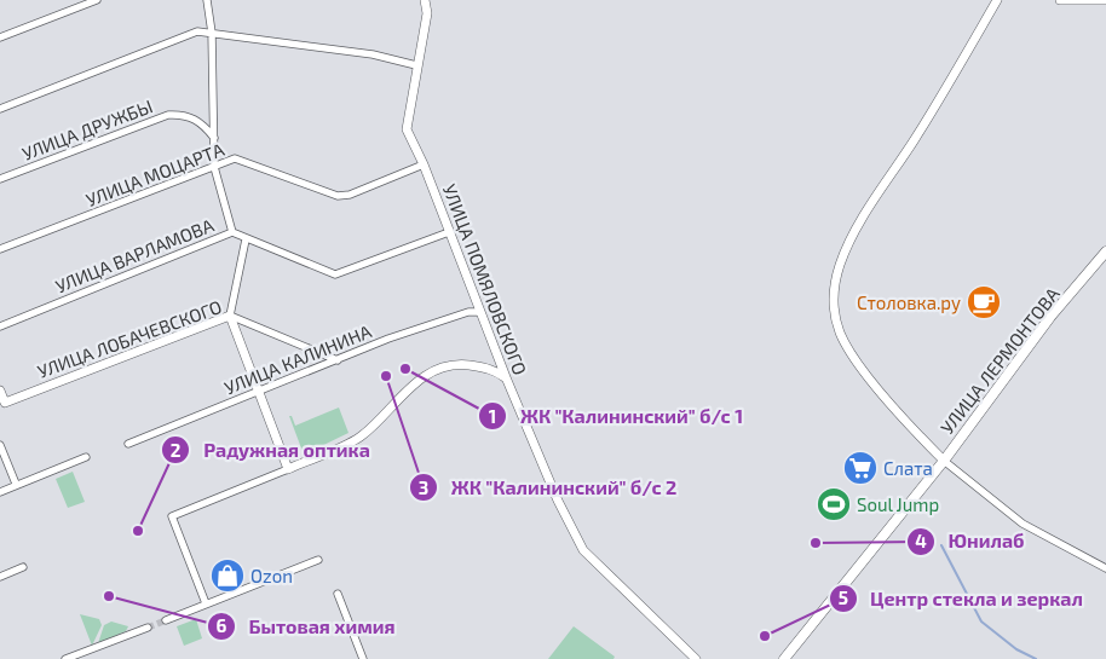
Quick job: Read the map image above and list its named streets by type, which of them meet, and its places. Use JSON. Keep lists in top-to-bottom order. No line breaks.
{"streets":{"main road":["УЛИЦА ЛЕРМОНТОВА"],"street":["УЛИЦА ДРУЖБЫ","УЛИЦА МОЦАРТА","УЛИЦА ВАРЛАМОВА","УЛИЦА ПОМЯЛОВСКОГО","УЛИЦА ЛОБАЧЕВСКОГО","УЛИЦА КАЛИНИНА"]},"crossings":[["УЛИЦА МОЦАРТА","УЛИЦА ПОМЯЛОВСКОГО"],["УЛИЦА ВАРЛАМОВА","УЛИЦА ПОМЯЛОВСКОГО"],["УЛИЦА ПОМЯЛОВСКОГО","УЛИЦА КАЛИНИНА"],["УЛИЦА ЛОБАЧЕВСКОГО","УЛИЦА КАЛИНИНА"]],"places":{"cafe":["Столовка.ру"],"other":["ЖК \"Калининский\" б/с 1","ЖК \"Калининский\" б/с 2","Радужная оптика","Юнилаб","Бытовая химия","Центр стекла и зеркал"],"supermarket":["Слата"],"sports":["Soul Jump"],"shop":["Ozon"]}}
